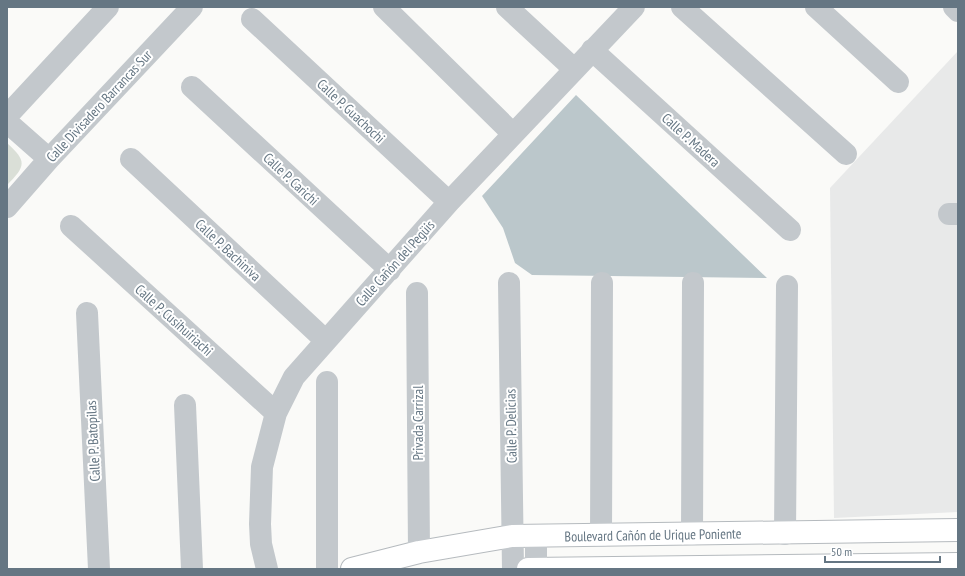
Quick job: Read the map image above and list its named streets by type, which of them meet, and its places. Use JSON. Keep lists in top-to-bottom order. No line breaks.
{"streets":{"main road":["Boulevard Cañón de Urique Poniente"],"street":["Calle Divisadero Barrancas Sur","Calle P. Guachochi","Calle P. Madera","Calle P. Carichi","Calle P. Bachiniva","Calle Cañón del Pegüis","Calle P. Cusihuiriachi","Privada Carrizal","Calle P. Delicias","Calle P. Batopilas"]},"crossings":[["Calle P. Guachochi","Calle Cañón del Pegüis"],["Calle P. Madera","Calle Cañón del Pegüis"],["Calle P. Carichi","Calle Cañón del Pegüis"],["Calle P. Bachiniva","Calle Cañón del Pegüis"],["Calle Cañón del Pegüis","Calle P. Cusihuiriachi"],["Privada Carrizal","Boulevard Cañón de Urique Poniente"],["Calle P. Delicias","Boulevard Cañón de Urique Poniente"]],"scale_bar":"50 m"}
